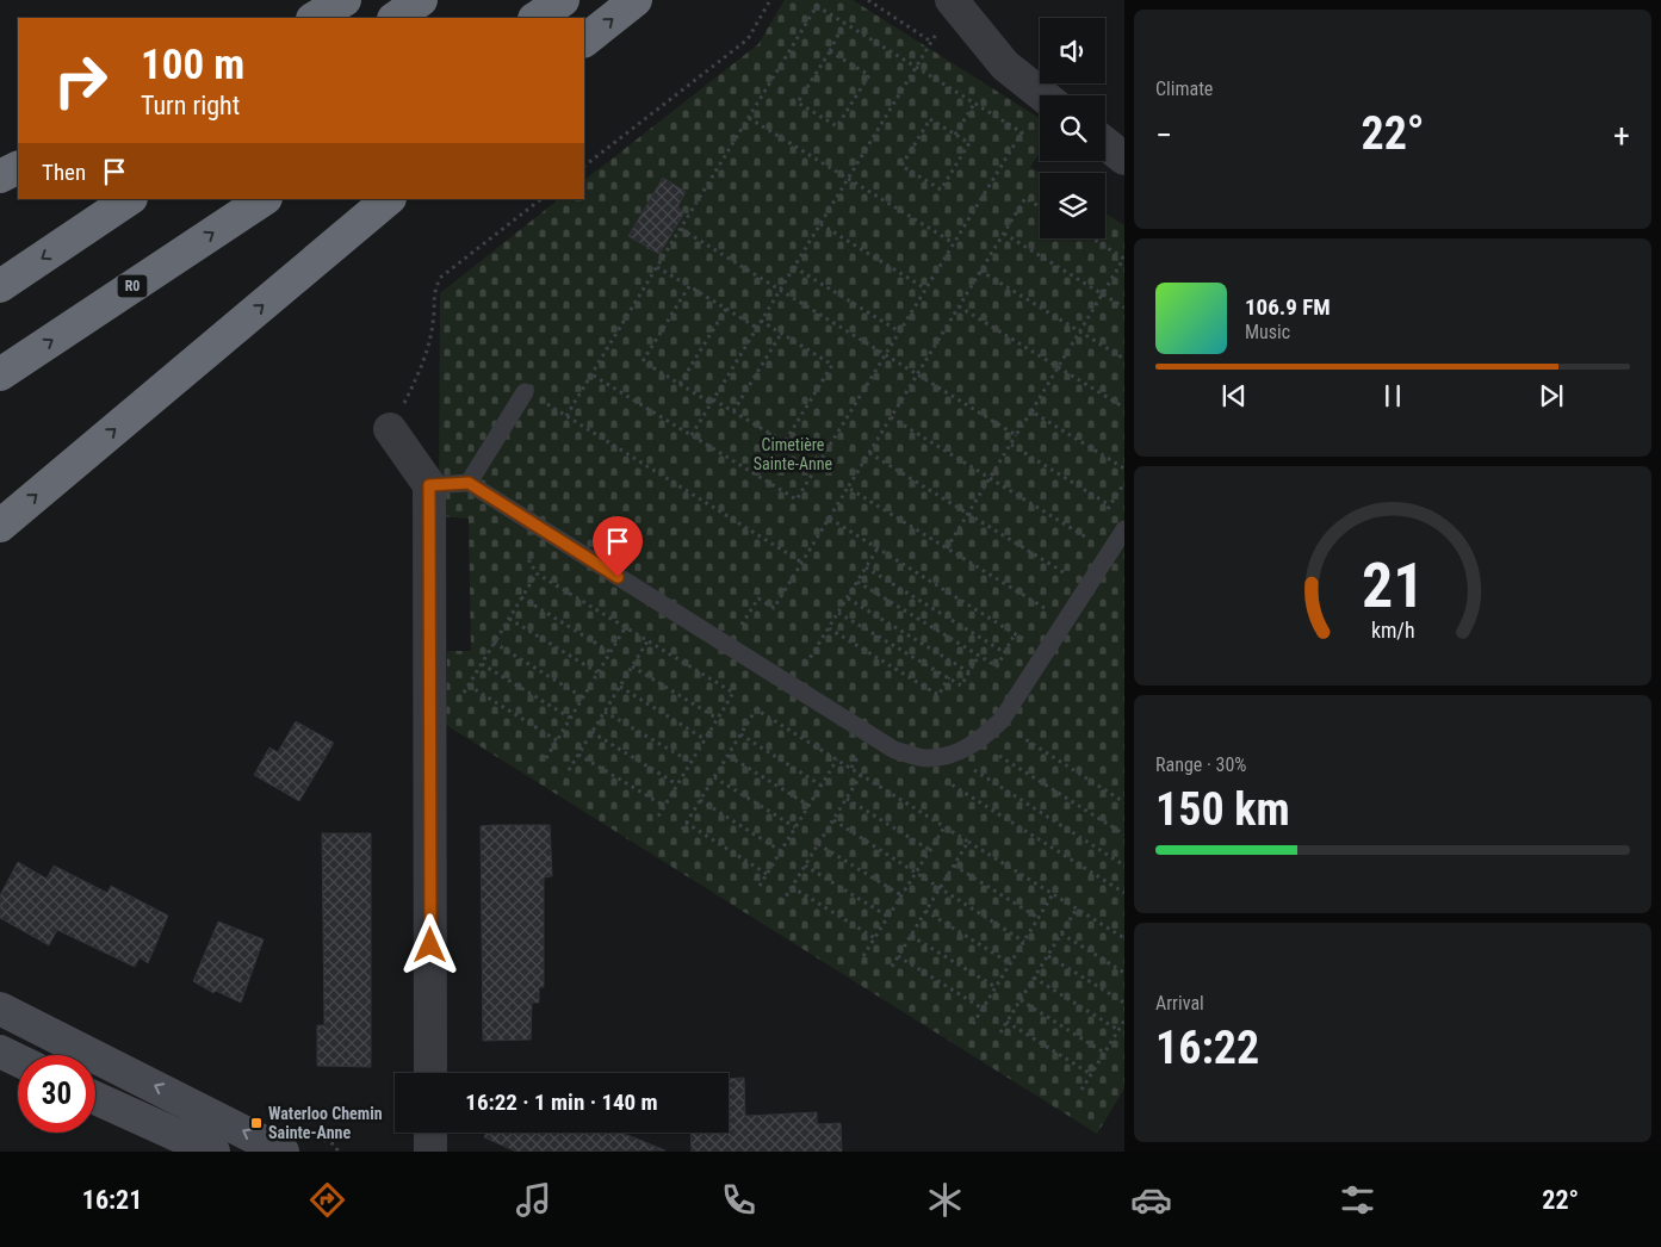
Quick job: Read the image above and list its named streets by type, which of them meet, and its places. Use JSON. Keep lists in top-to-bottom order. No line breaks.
{"streets":{"highway":["R0"]},"parks":["Cimetière Sainte-Anne"],"places":{"transit":["Waterloo Chemin Sainte-Anne"]},"page":{"tile":["Climate",["Range · 30%","150 km"],["Arrival","16:22"]],"turn":["100 m","Turn right"],"heat":["−","22°","+"],"then":"Then","song":["106.9 FM","Music"],"limit":"30","trip":"16:22 · 1 min · 140 m","tabs":["16:21","22°"],"gauge":["21","km/h"]}}
